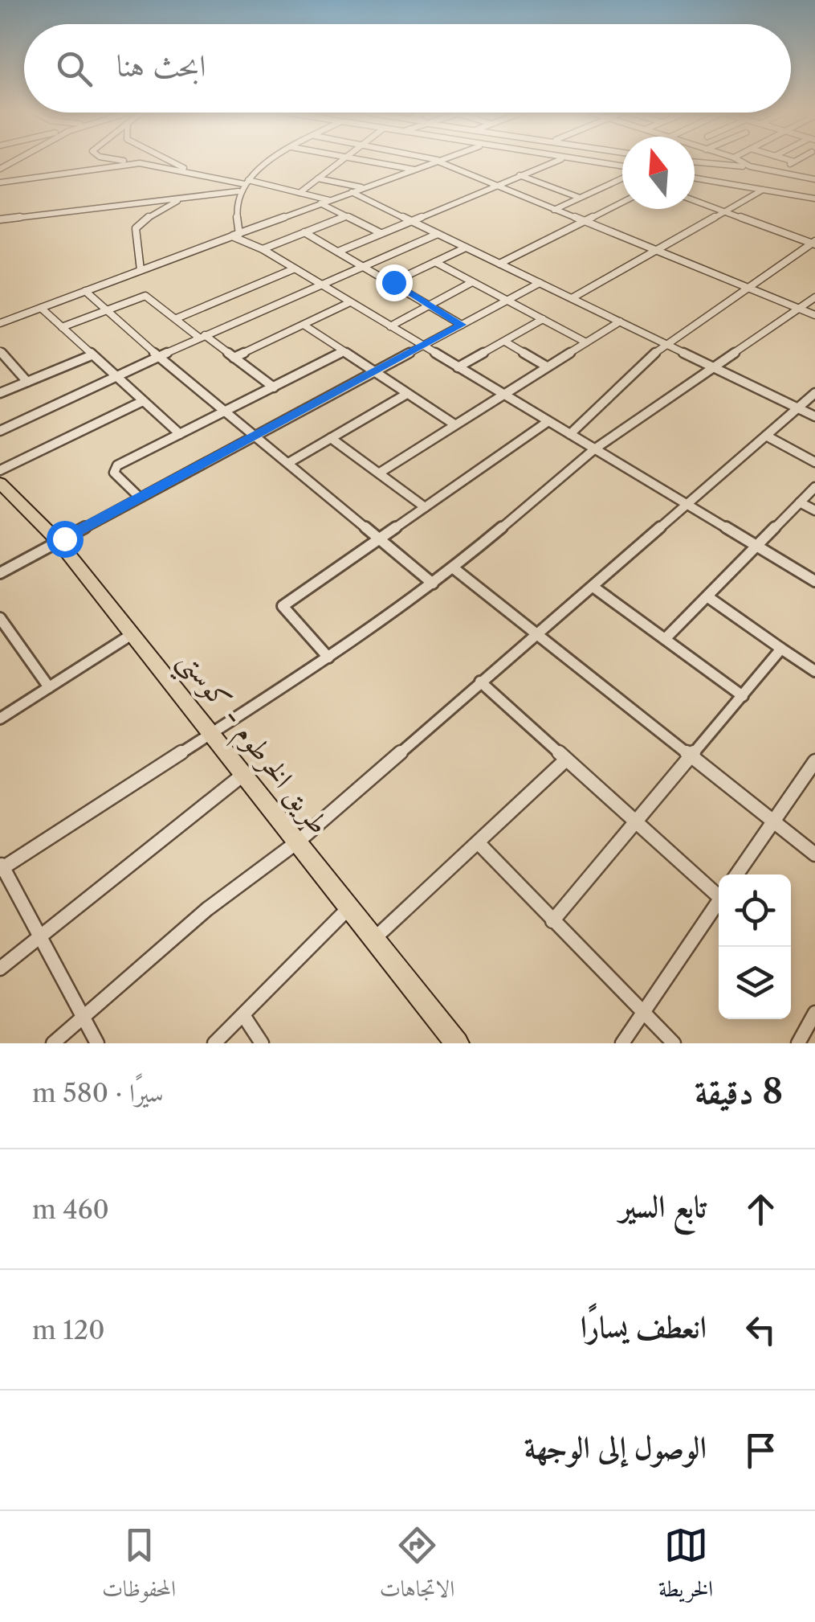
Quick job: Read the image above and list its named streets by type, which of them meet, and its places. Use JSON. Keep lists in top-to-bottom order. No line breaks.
{"streets":{"highway":["طريق الخرطوم - كوستي"]},"north":"top","page":{"search":"ابحث هنا","heading":["8 دقيقة","سيرًا · 580 m"],"list":[["تابع السير","460 m"],["انعطف يسارًا","120 m"],"الوصول إلى الوجهة"],"nav":["الخريطة","الاتجاهات","المحفوظات"]}}
